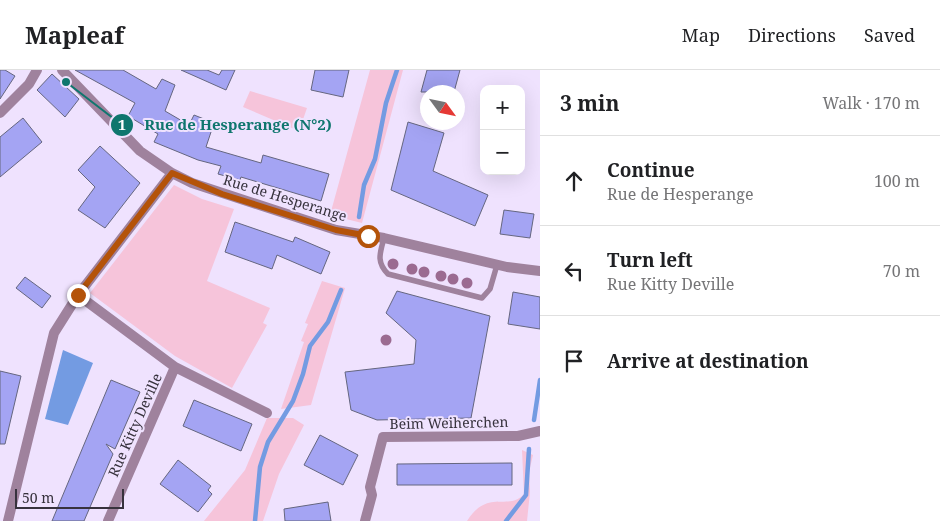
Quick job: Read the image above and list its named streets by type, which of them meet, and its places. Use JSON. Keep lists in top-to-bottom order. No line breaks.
{"streets":{"street":["Rue de Hesperange","Beim Weiherchen","Rue Kitty Deville"]},"places":["Rue de Hesperange (N°2)"],"scale_bar":"50 m","north":"bottom right","page":{"header":"Mapleaf","nav":["Map","Directions","Saved"],"heading":["3 min","Walk · 170 m"],"map_buttons":["+","−"],"list":[["Continue","Rue de Hesperange","100 m"],["Turn left","Rue Kitty Deville","70 m"],"Arrive at destination"],"scale":"50 m"}}
